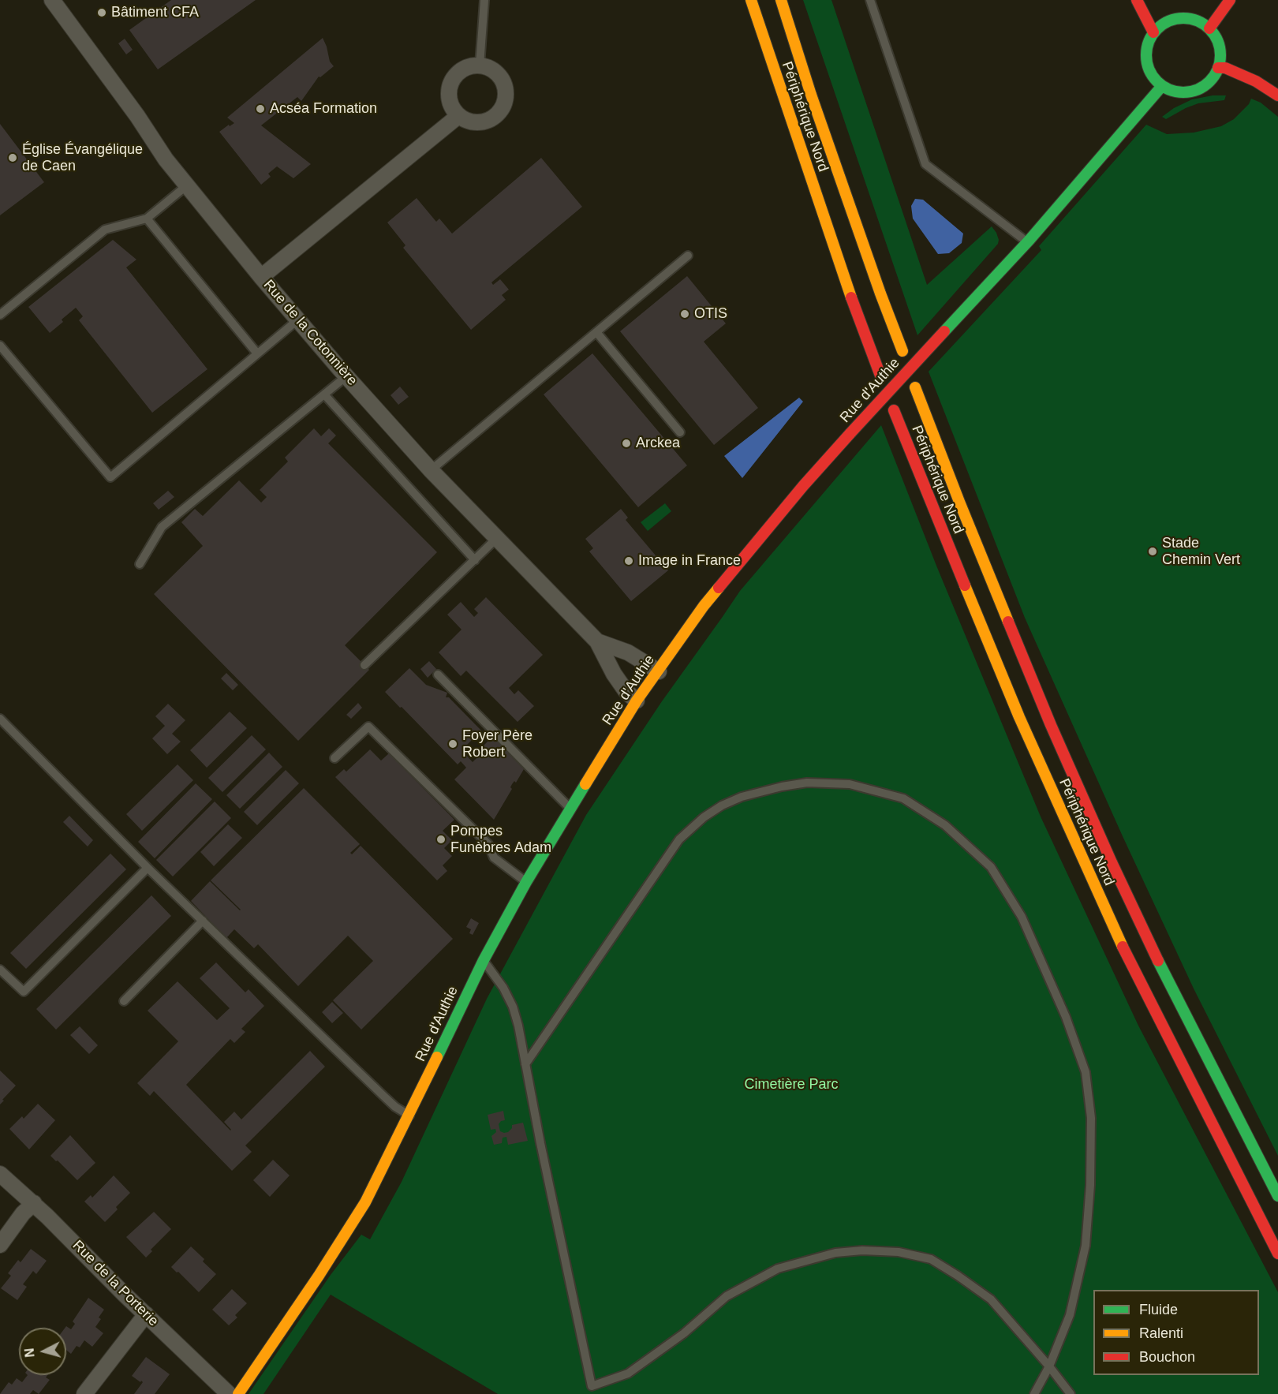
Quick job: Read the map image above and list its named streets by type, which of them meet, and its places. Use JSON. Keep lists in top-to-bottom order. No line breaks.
{"streets":{"main road":["Périphérique Nord","Rue d'Authie"],"street":["Rue de la Cotonnière","Rue de la Porterie"]},"crossings":[["Rue de la Cotonnière","Rue d'Authie"]],"parks":["Cimetière Parc"],"places":["Bâtiment CFA","Acséa Formation","Église Évangélique de Caen","OTIS","Arckea","Stade Chemin Vert","Image in France","Foyer Père Robert","Pompes Funèbres Adam"],"legend":["Fluide","Ralenti","Bouchon"],"north":"left"}
